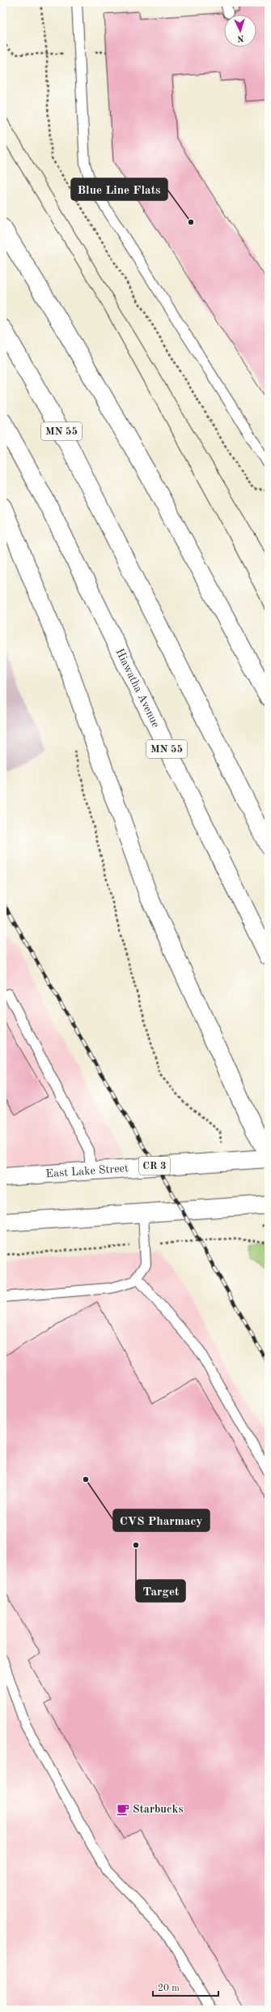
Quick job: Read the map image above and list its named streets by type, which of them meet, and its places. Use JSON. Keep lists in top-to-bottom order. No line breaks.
{"streets":{"main road":["MN 55","Hiawatha Avenue","CR 3","East Lake Street"]},"places":{"other":["Blue Line Flats","CVS Pharmacy","Target"],"cafe":["Starbucks"]},"scale_bar":"20 m","north":"bottom"}
